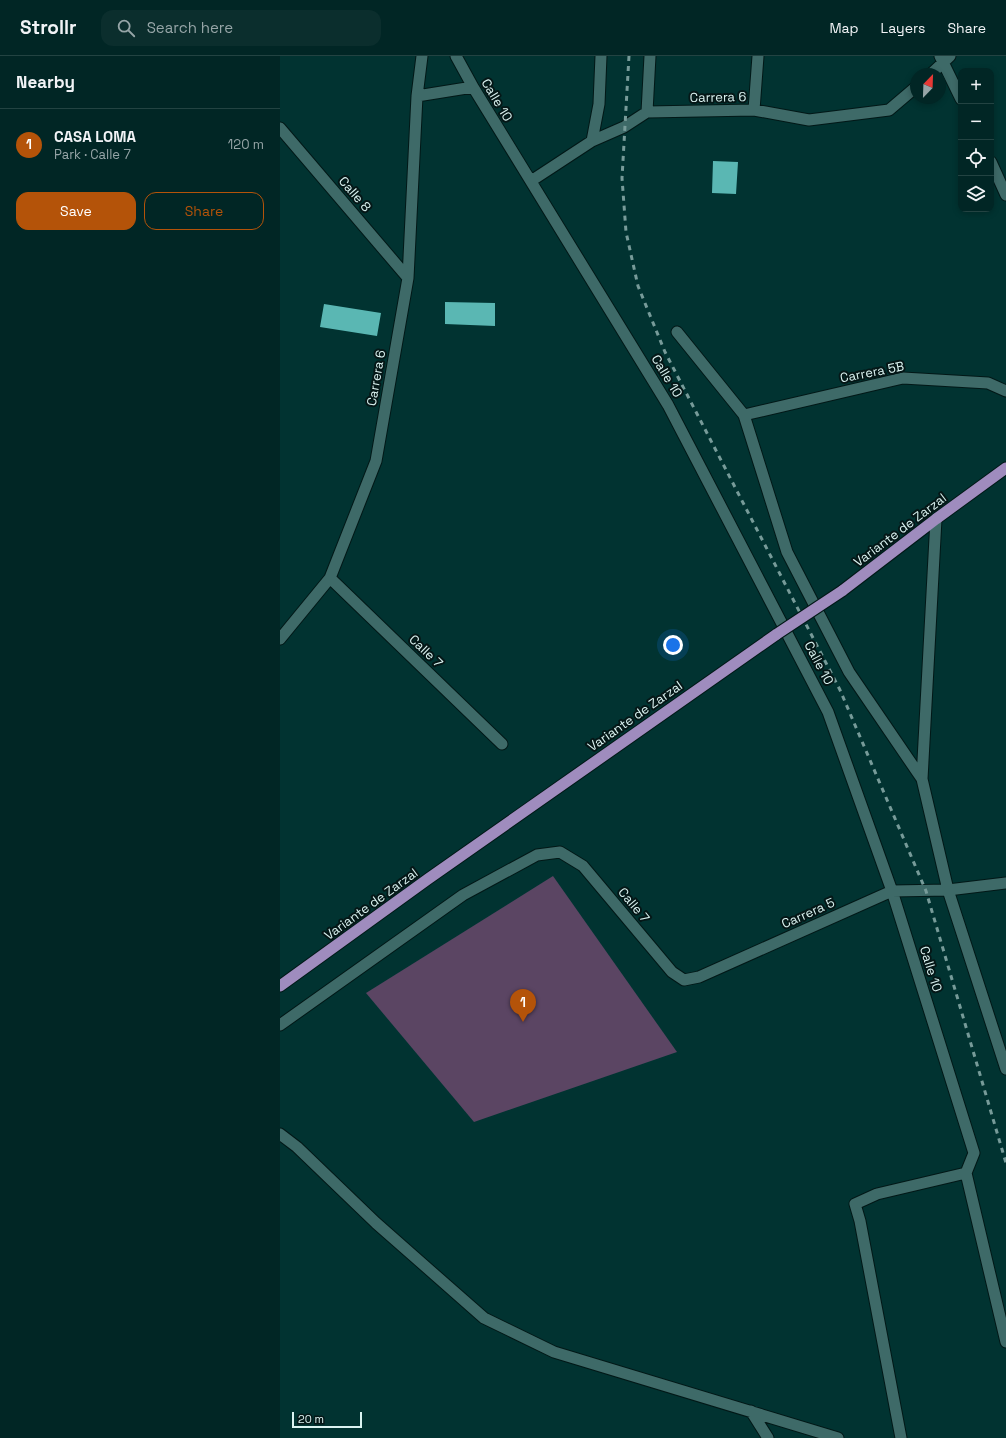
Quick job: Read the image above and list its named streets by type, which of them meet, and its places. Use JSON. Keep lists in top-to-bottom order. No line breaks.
{"streets":{"main road":["Variante de Zarzal"],"street":["Carrera 6","Calle 10","Calle 8","Carrera 5B","Calle 7","Carrera 5"]},"crossings":[["Carrera 6","Calle 8"],["Carrera 6","Calle 7"],["Calle 10","Carrera 5B"],["Calle 10","Carrera 5"],["Calle 7","Carrera 5"]],"scale_bar":"20 m","north":"top right","page":{"header":"Strollr","search":"Search here","nav":["Map","Layers","Share"],"heading":"Nearby","map_buttons":["+","−"],"list":[{"mark":"1","name":"CASA LOMA","note":"Park · Calle 7","value":"120 m"}],"buttons":["Save","Share"],"pins":"1","scale":"20 m"}}
